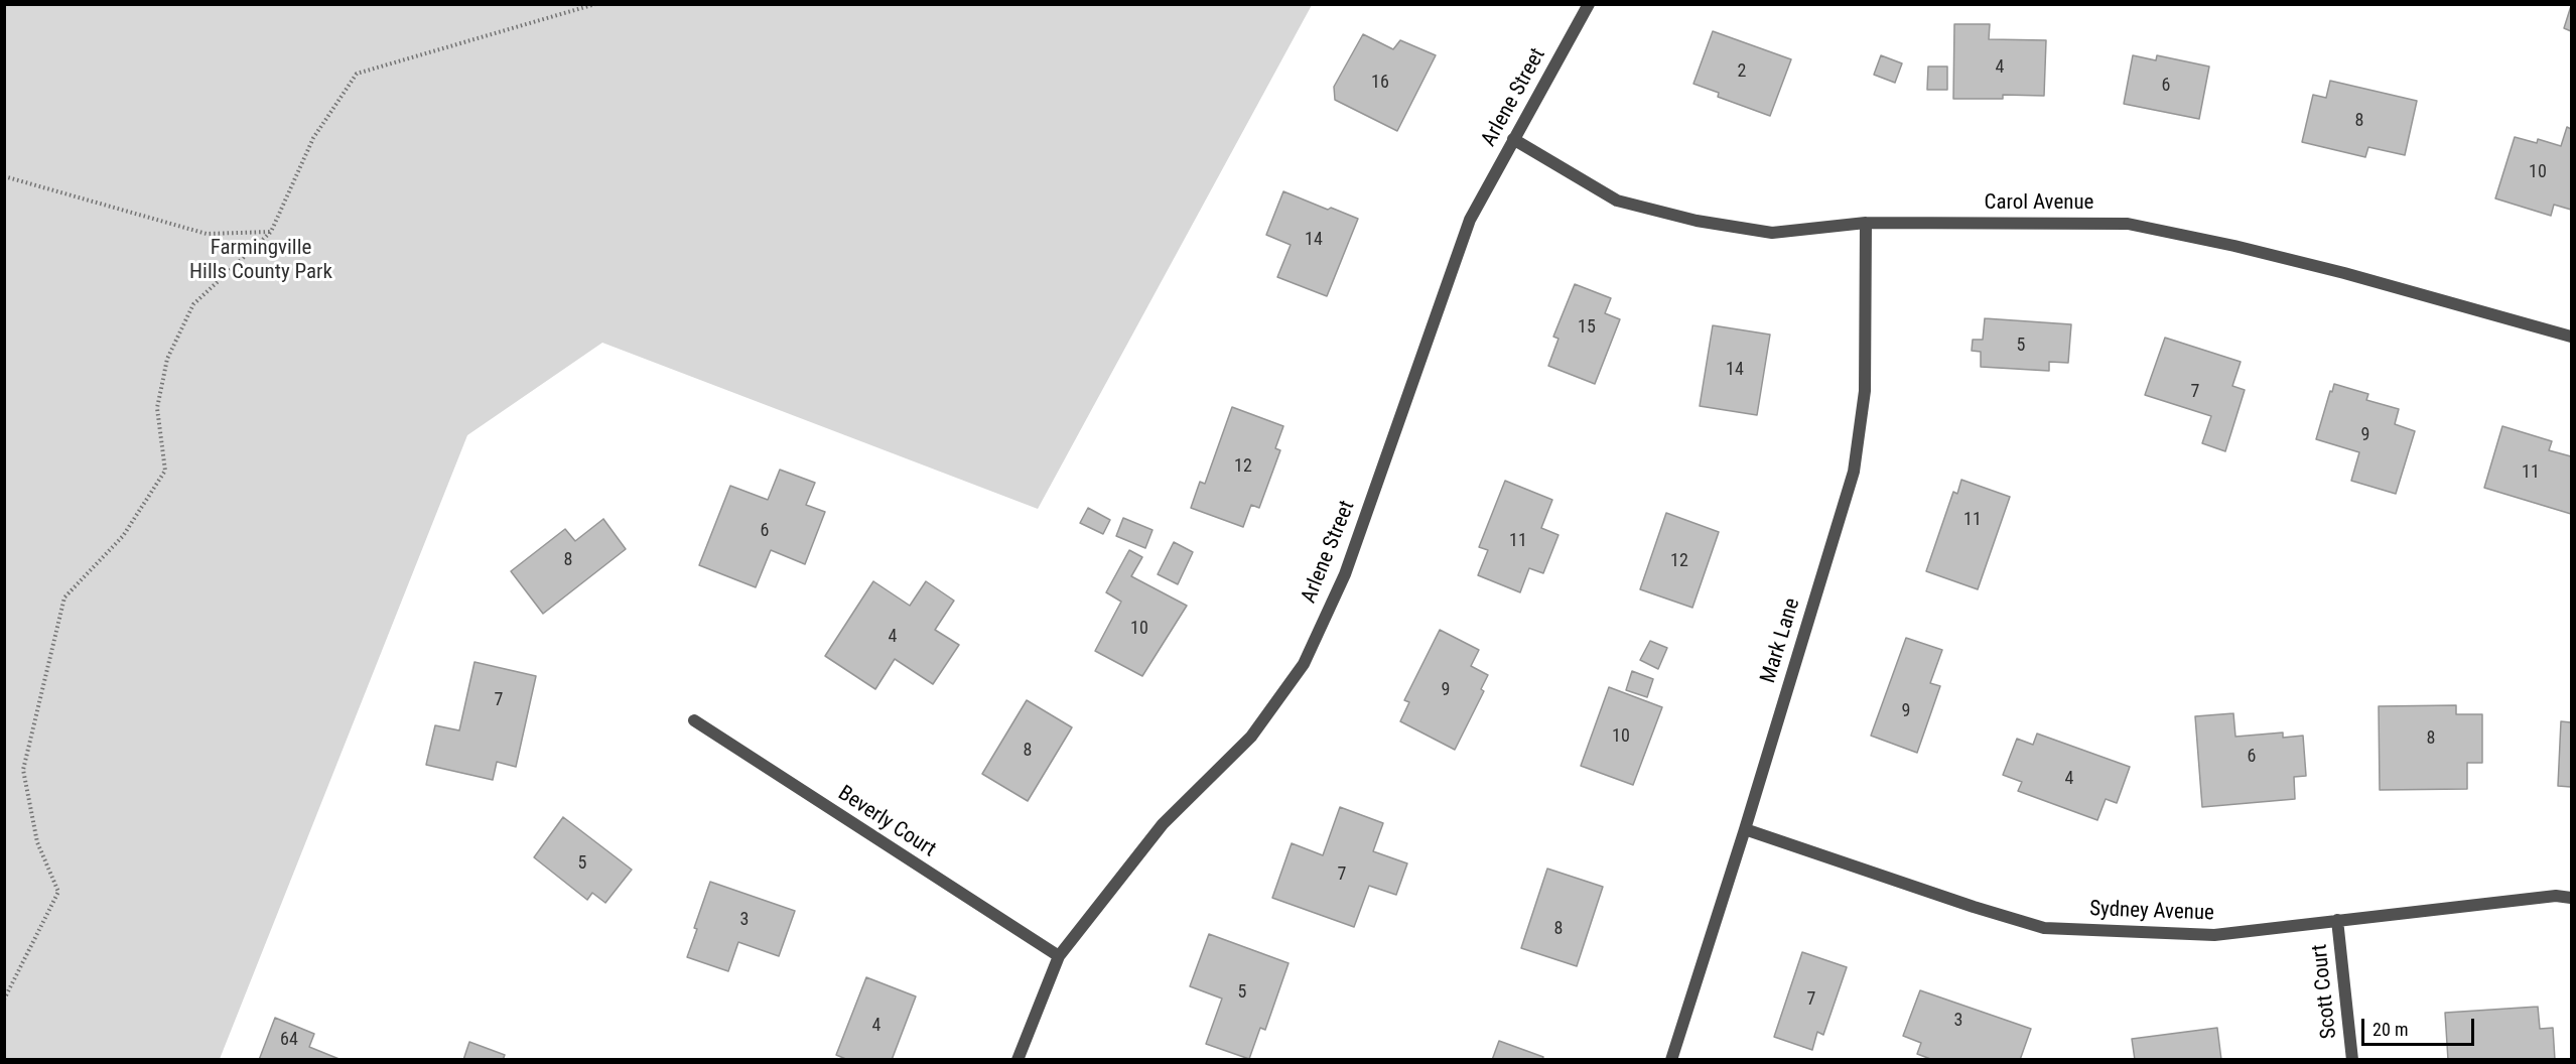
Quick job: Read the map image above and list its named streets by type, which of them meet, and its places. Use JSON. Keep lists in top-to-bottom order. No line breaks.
{"streets":{"street":["Arlene Street","Carol Avenue","Mark Lane","Beverly Court","Sydney Avenue","Scott Court"]},"crossings":[["Arlene Street","Carol Avenue"],["Arlene Street","Beverly Court"],["Carol Avenue","Mark Lane"],["Mark Lane","Sydney Avenue"],["Sydney Avenue","Scott Court"]],"parks":["Farmingville Hills County Park"],"house_numbers":["4","2","16","6","8","10","14","15","5","14","7","9","12","11","11","6","11","8","12","10","4","9","7","9","10","8","8","6","4","5","7","3","8","5","7","3","4","64"],"scale_bar":"20 m"}
